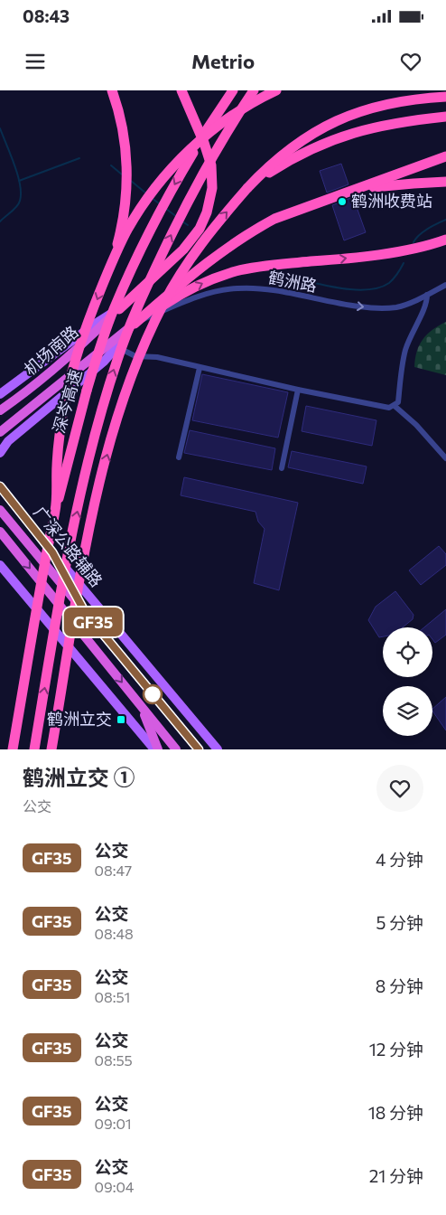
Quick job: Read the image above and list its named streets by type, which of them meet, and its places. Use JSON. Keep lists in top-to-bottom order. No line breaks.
{"streets":{"highway":["机场南路","深岑高速"],"main road":["广深公路辅路"],"street":["鹤洲路"]},"crossings":[["鹤洲路","机场南路"]],"one_way":["鹤洲路"],"places":{"other":["鹤洲收费站"],"transit":["鹤洲立交"]},"lines":["bus line GF35"],"page":{"status":"08:43","header":"Metrio","on_map":"GF35","heading":["鹤洲立交 ①","公交"],"list":[{"mark":"GF35","name":"公交","note":"08:47","value":"4 分钟"},{"mark":"GF35","name":"公交","note":"08:48","value":"5 分钟"},{"mark":"GF35","name":"公交","note":"08:51","value":"8 分钟"},{"mark":"GF35","name":"公交","note":"08:55","value":"12 分钟"},{"mark":"GF35","name":"公交","note":"09:01","value":"18 分钟"},{"mark":"GF35","name":"公交","note":"09:04","value":"21 分钟"}]}}
